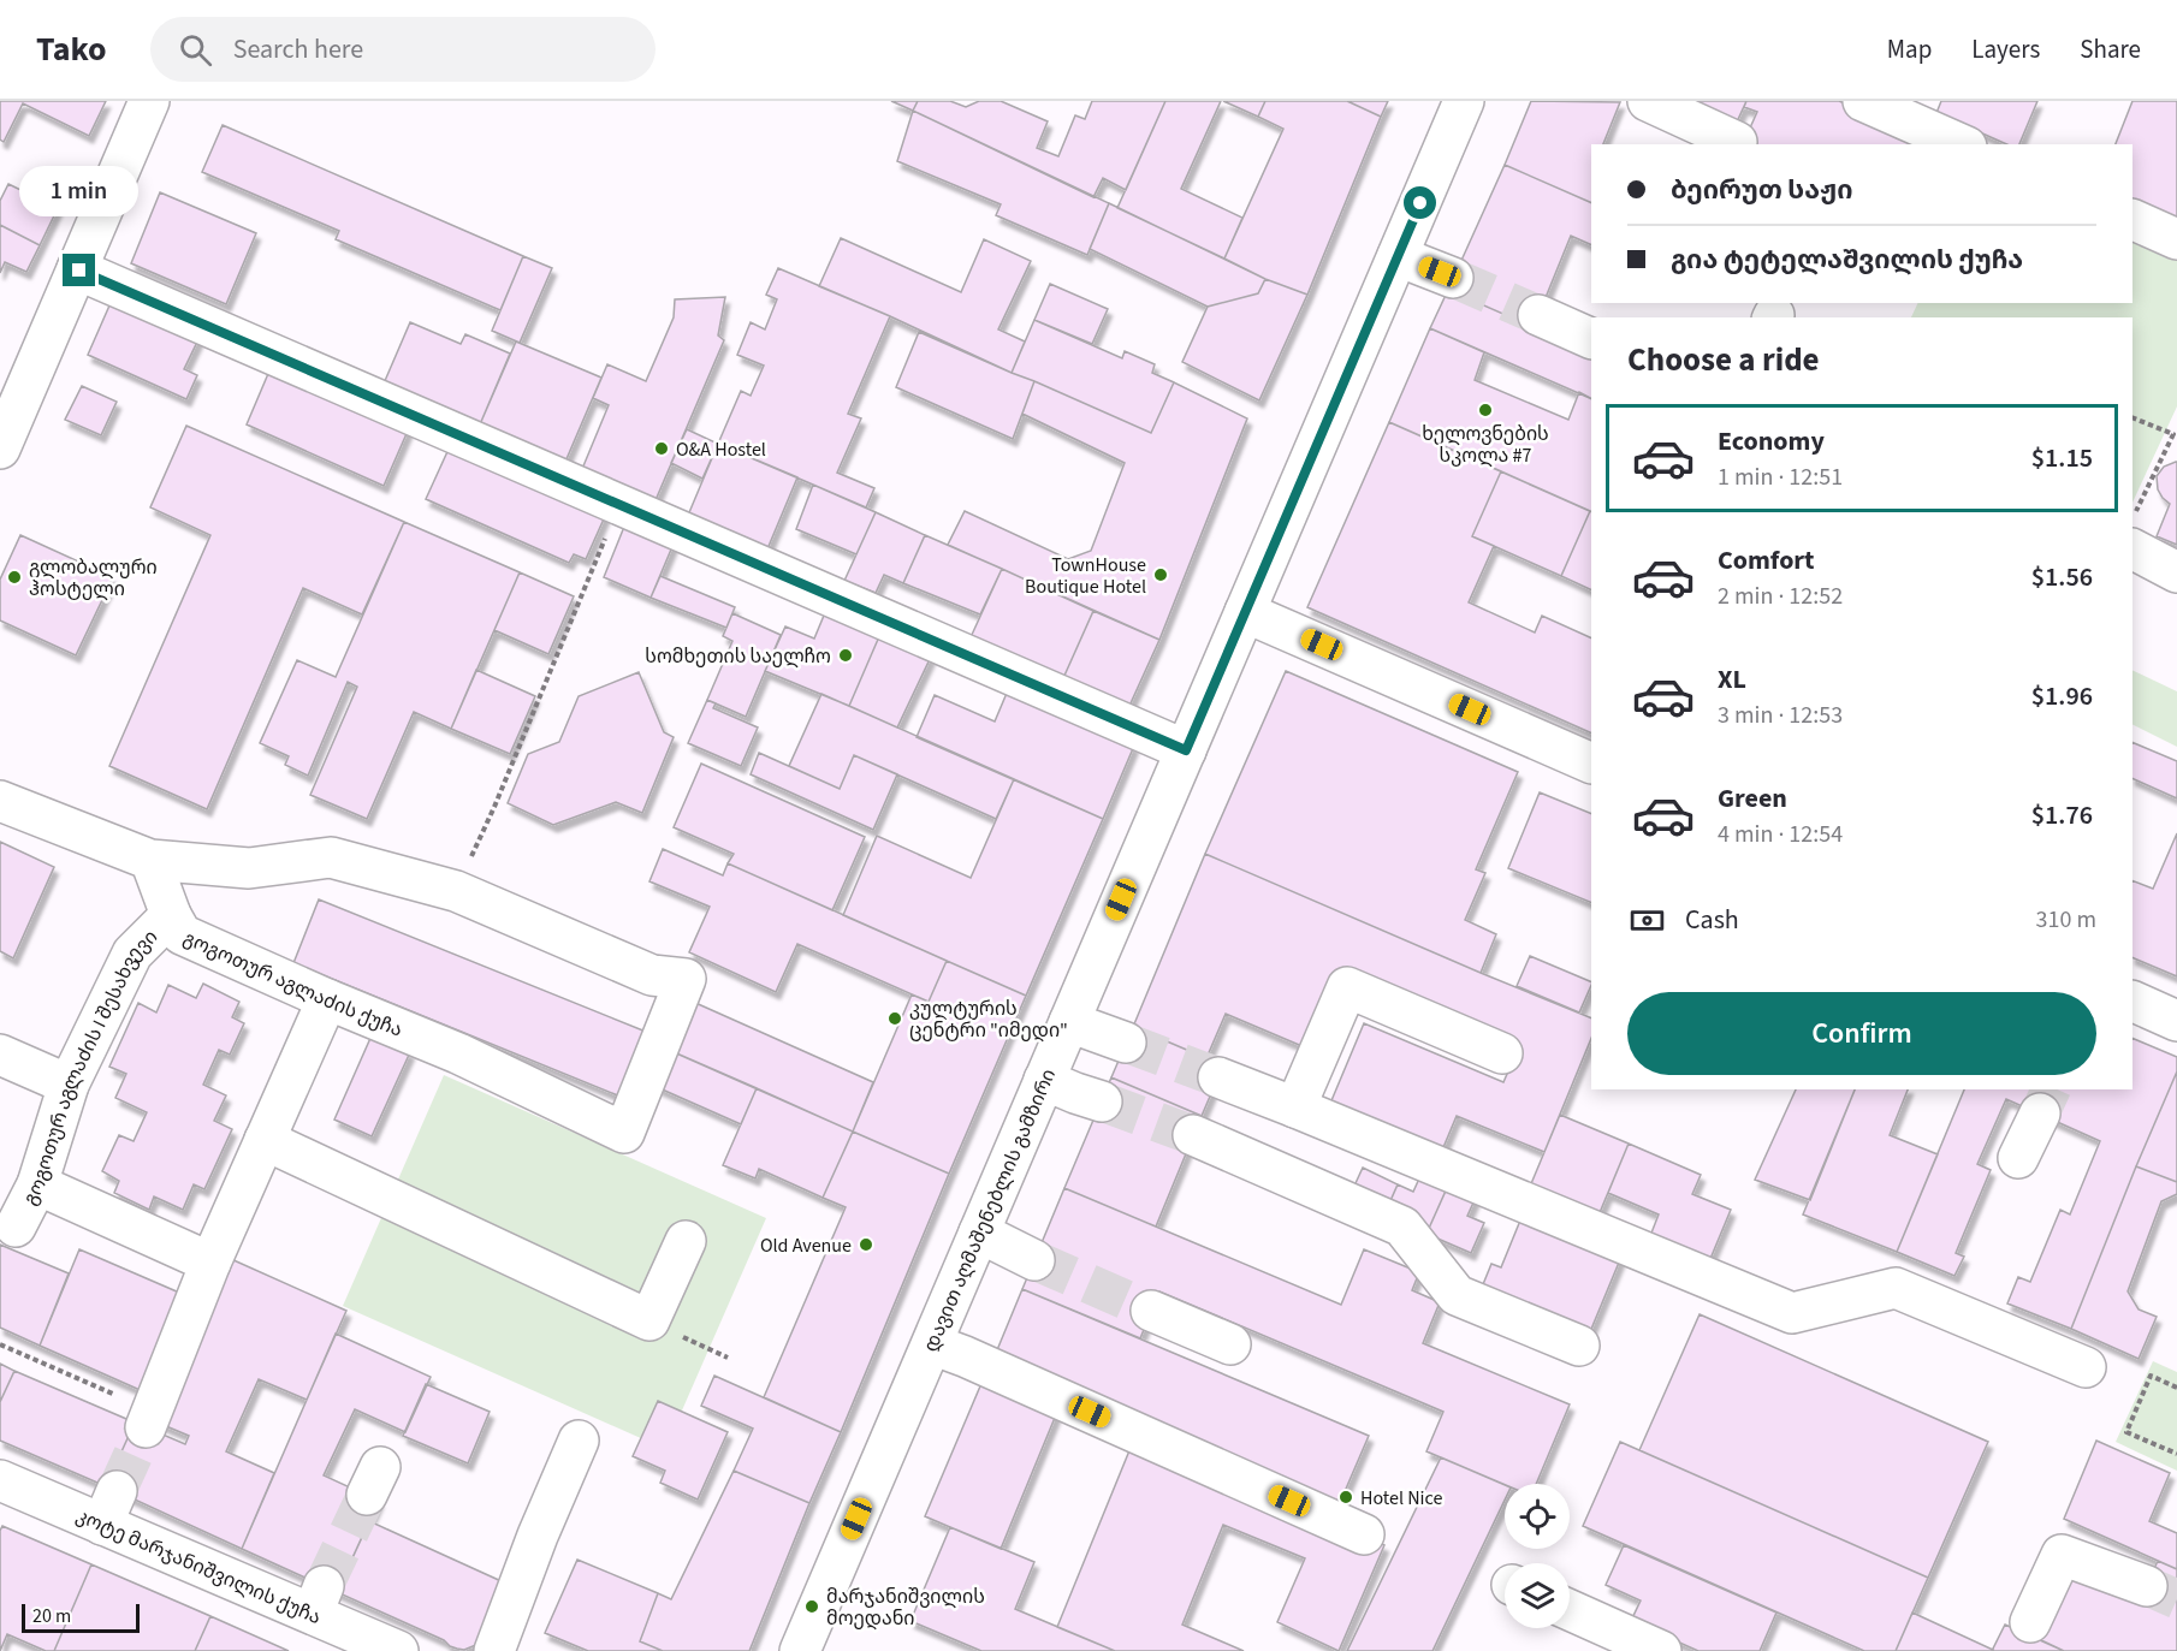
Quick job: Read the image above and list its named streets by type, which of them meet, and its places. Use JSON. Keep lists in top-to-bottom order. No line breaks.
{"streets":{"street":["გოგოთურ აგლაძის ქუჩა","გოგოთურ აგლაძის I შესახვევი","დავით აღმაშენებლის გამზირი","კოტე მარჯანიშვილის ქუჩა"]},"crossings":[["გოგოთურ აგლაძის ქუჩა","გოგოთურ აგლაძის I შესახვევი"]],"places":["ხელოვნების სკოლა #7","O&A Hostel","TownHouse Boutique Hotel","გლობალური ჰოსტელი","სომხეთის საელჩო","კულტურის ცენტრი \"იმედი\"","Old Avenue","Hotel Nice","მარჯანიშვილის მოედანი"],"scale_bar":"20 m","page":{"header":"Tako","search":"Search here","nav":["Map","Layers","Share"],"banner":["ბეირუთ საჟი","გია ტეტელაშვილის ქუჩა"],"bubble":"1 min","heading":"Choose a ride","list":[{"name":"Economy","note":"1 min · 12:51","value":"$1.15"},{"name":"Comfort","note":"2 min · 12:52","value":"$1.56"},{"name":"XL","note":"3 min · 12:53","value":"$1.96"},{"name":"Green","note":"4 min · 12:54","value":"$1.76"}],"pay":["Cash","310 m"],"buttons":"Confirm","scale":"20 m"}}
